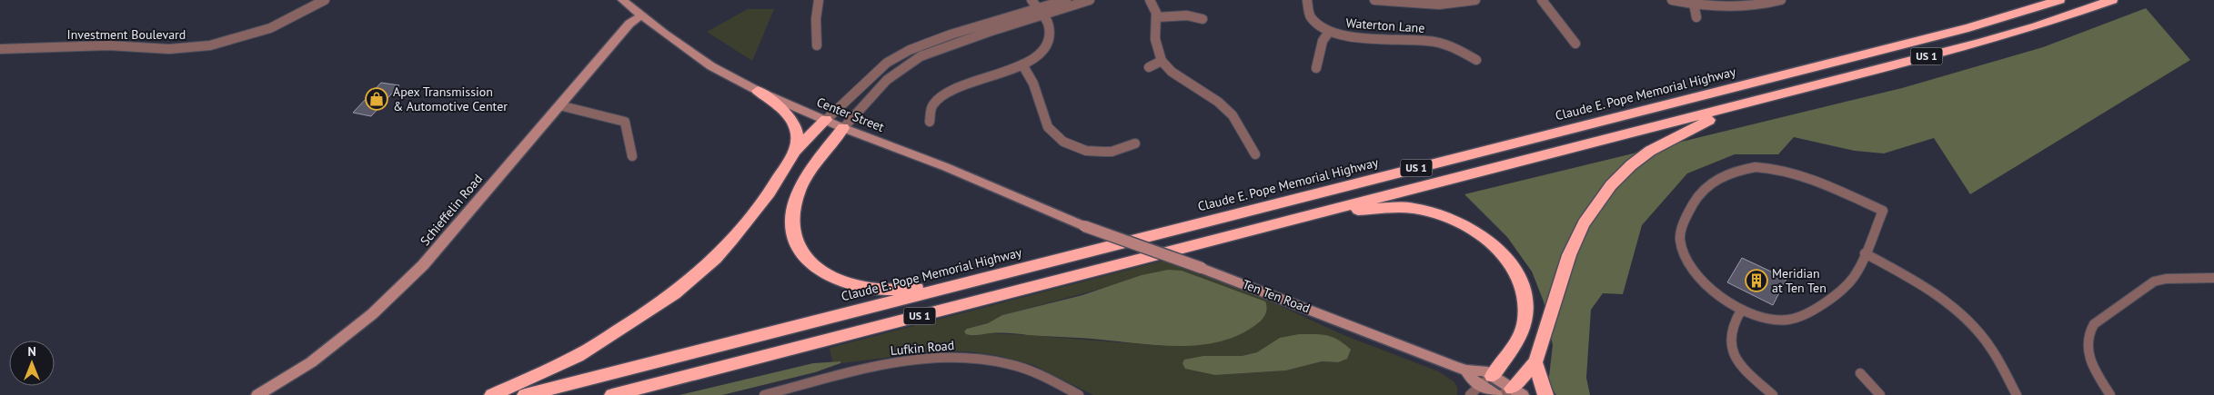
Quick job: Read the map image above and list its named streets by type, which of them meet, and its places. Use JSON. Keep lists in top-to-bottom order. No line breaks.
{"streets":{"highway":["US 1","Claude E. Pope Memorial Highway"],"main road":["Center Street","Schieffelin Road","Ten Ten Road"],"street":["Waterton Lane","Investment Boulevard","Lufkin Road"]},"crossings":[["Center Street","Schieffelin Road"],["Center Street","Ten Ten Road"]],"places":{"shop":["Apex Transmission & Automotive Center"],"building":["Meridian at Ten Ten"]},"north":"top"}
